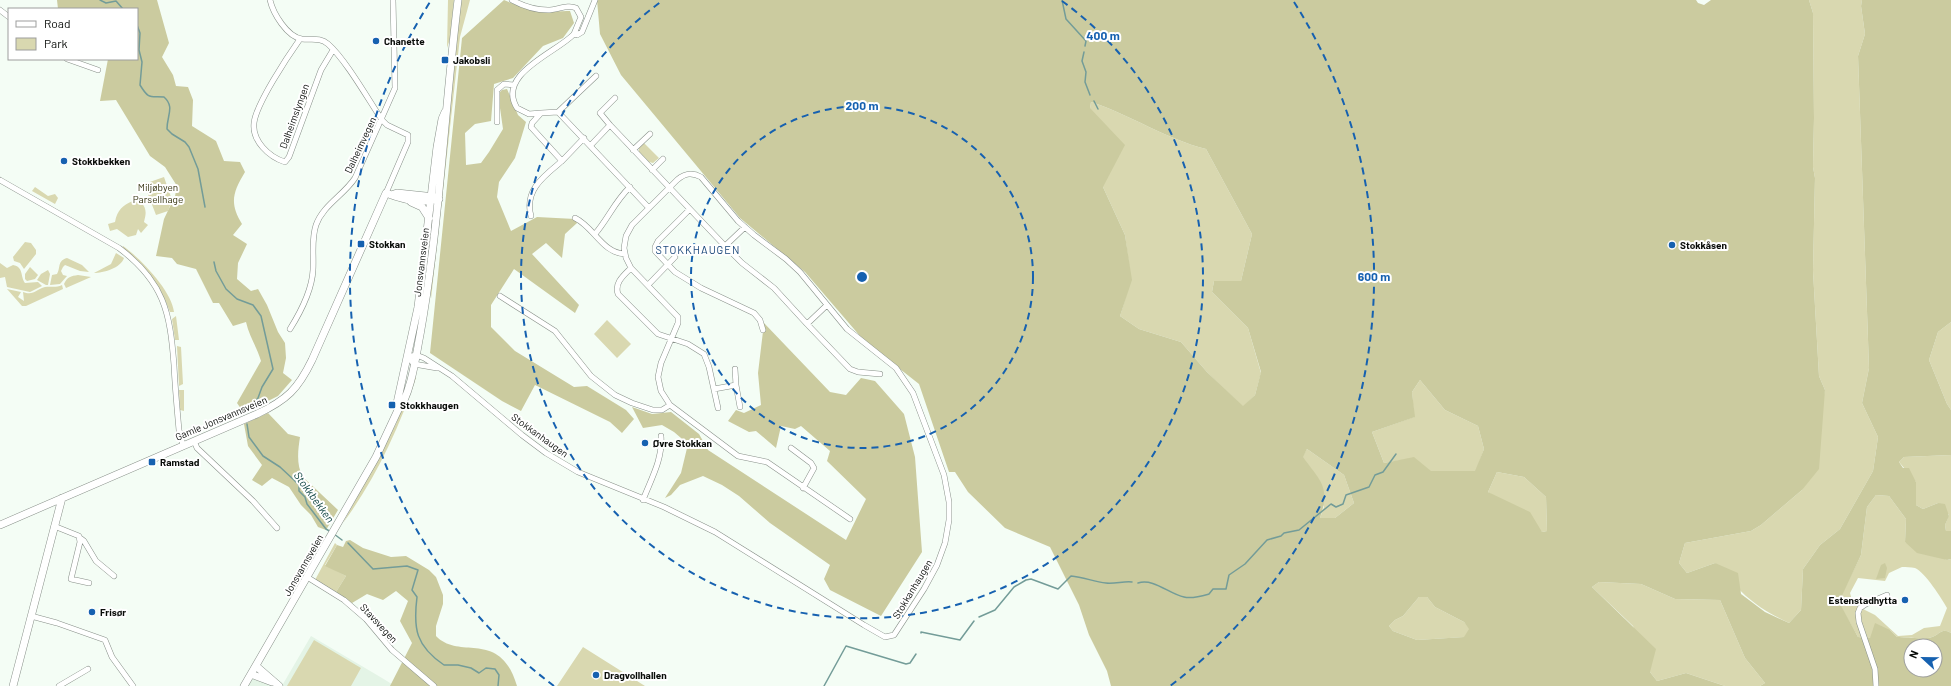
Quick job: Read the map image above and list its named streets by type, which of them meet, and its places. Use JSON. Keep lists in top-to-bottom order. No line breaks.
{"streets":{"main road":["Jonsvannsveien","Gamle Jonsvannsveien"],"street":["Dalheimslyngen","Dalheimvegen","Stokkanhaugen","Stavsvegen"]},"crossings":[["Jonsvannsveien","Stokkanhaugen"],["Jonsvannsveien","Stavsvegen"]],"districts":["STOKKHAUGEN"],"water":["Stokkbekken"],"parks":["Miljøbyen Parsellhage"],"places":{"other":["Chanette","Stokkbekken","Stokkåsen","Øvre Stokkan","Estenstadhytta","Frisør","Dragvollhallen"],"transit":["Jakobsli","Stokkan","Stokkhaugen","Ramstad"]},"legend":["Road","Park"],"north":"left","rings":["400 m","200 m","600 m"]}
